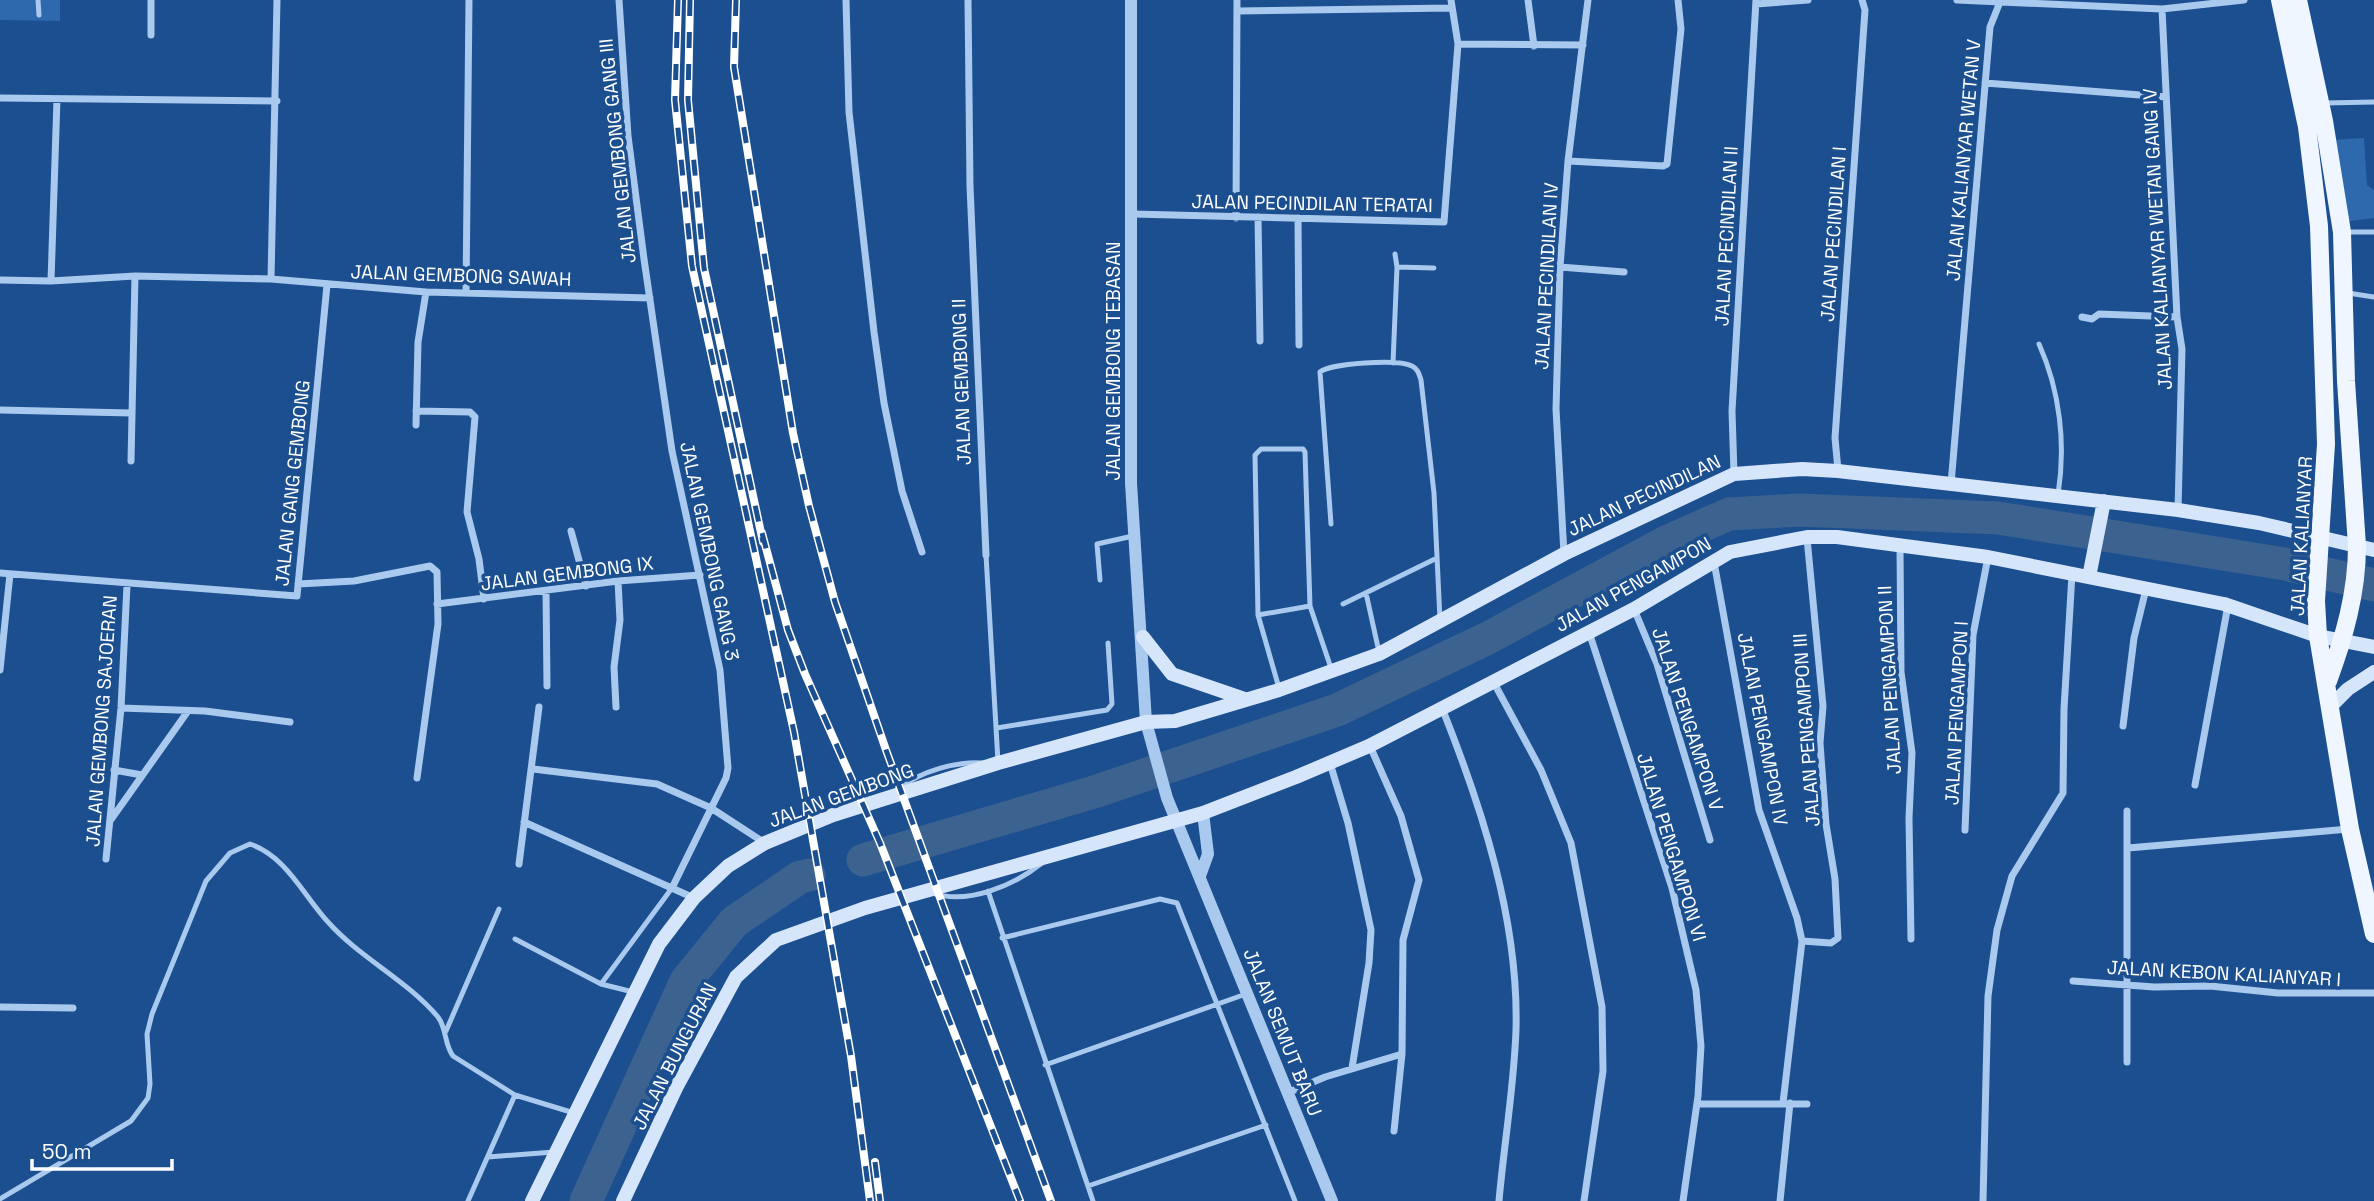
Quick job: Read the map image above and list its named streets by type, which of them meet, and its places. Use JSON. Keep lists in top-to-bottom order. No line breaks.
{"streets":{"main road":["JALAN PECINDILAN","JALAN KALIANYAR","JALAN PENGAMPON","JALAN GEMBONG","JALAN BUNGURAN"],"street":["JALAN GEMBONG GANG III","JALAN KALIANYAR WETAN V","JALAN PECINDILAN TERATAI","JALAN PECINDILAN I","JALAN PECINDILAN II","JALAN KALIANYAR WETAN GANG IV","JALAN GEMBONG SAWAH","JALAN PECINDILAN IV","JALAN GEMBONG TEBASAN","JALAN GEMBONG II","JALAN GANG GEMBONG","JALAN GEMBONG GANG 3","JALAN GEMBONG IX","JALAN PENGAMPON II","JALAN PENGAMPON I","JALAN PENGAMPON V","JALAN GEMBONG SAJOERAN","JALAN PENGAMPON IV","JALAN PENGAMPON III","JALAN PENGAMPON VI","JALAN KEBON KALIANYAR I","JALAN SEMUT BARU"]},"crossings":[["JALAN GEMBONG GANG III","JALAN GEMBONG SAWAH"],["JALAN GEMBONG GANG III","JALAN GEMBONG GANG 3"],["JALAN KALIANYAR WETAN V","JALAN PECINDILAN"],["JALAN PECINDILAN TERATAI","JALAN GEMBONG TEBASAN"],["JALAN PECINDILAN I","JALAN PECINDILAN"],["JALAN PECINDILAN II","JALAN PECINDILAN"],["JALAN KALIANYAR WETAN GANG IV","JALAN PECINDILAN"],["JALAN GEMBONG SAWAH","JALAN GANG GEMBONG"],["JALAN GEMBONG SAWAH","JALAN GEMBONG GANG 3"],["JALAN PECINDILAN IV","JALAN PECINDILAN"],["JALAN GEMBONG TEBASAN","JALAN PECINDILAN"],["JALAN GEMBONG TEBASAN","JALAN GEMBONG"],["JALAN GEMBONG TEBASAN","JALAN SEMUT BARU"],["JALAN GEMBONG II","JALAN GEMBONG"],["JALAN GANG GEMBONG","JALAN GEMBONG SAJOERAN"],["JALAN PECINDILAN","JALAN KALIANYAR"],["JALAN PECINDILAN","JALAN GEMBONG"],["JALAN PECINDILAN","JALAN SEMUT BARU"],["JALAN KALIANYAR","JALAN PENGAMPON"],["JALAN GEMBONG GANG 3","JALAN GEMBONG IX"],["JALAN PENGAMPON","JALAN PENGAMPON II"],["JALAN PENGAMPON","JALAN PENGAMPON I"],["JALAN PENGAMPON","JALAN PENGAMPON V"],["JALAN PENGAMPON","JALAN PENGAMPON IV"],["JALAN PENGAMPON","JALAN PENGAMPON III"],["JALAN PENGAMPON","JALAN PENGAMPON VI"],["JALAN PENGAMPON","JALAN SEMUT BARU"],["JALAN PENGAMPON IV","JALAN PENGAMPON III"],["JALAN GEMBONG","JALAN SEMUT BARU"]],"scale_bar":"50 m"}
